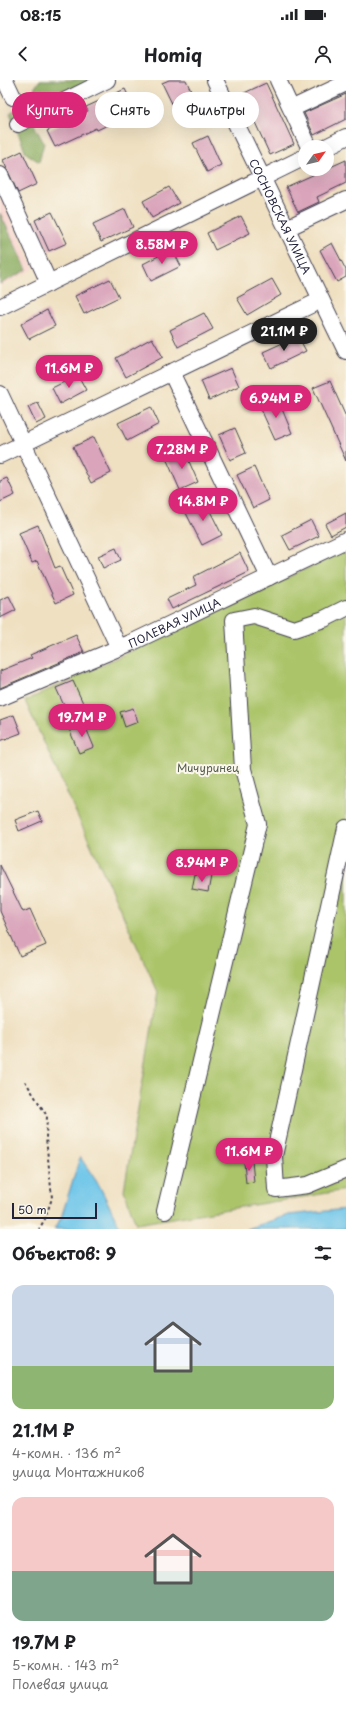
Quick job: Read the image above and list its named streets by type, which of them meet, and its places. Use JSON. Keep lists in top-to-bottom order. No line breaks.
{"streets":{"street":["СОСНОВСКАЯ УЛИЦА","ПОЛЕВАЯ УЛИЦА"]},"parks":["Мичуринец"],"scale_bar":"50 m","north":"top right","page":{"status":"08:15","header":"Homiq","chip":["Купить","Снять","Фильтры"],"price":["8.58M ₽","21.1M ₽","11.6M ₽","6.94M ₽","7.28M ₽","14.8M ₽","19.7M ₽","8.94M ₽","11.6M ₽"],"scale":"50 m","heading":"Объектов: 9","list":[{"name":"21.1M ₽","note":"4-комн. · 136 m² · улица Монтажников"},{"name":"19.7M ₽","note":"5-комн. · 143 m² · Полевая улица"}]}}
